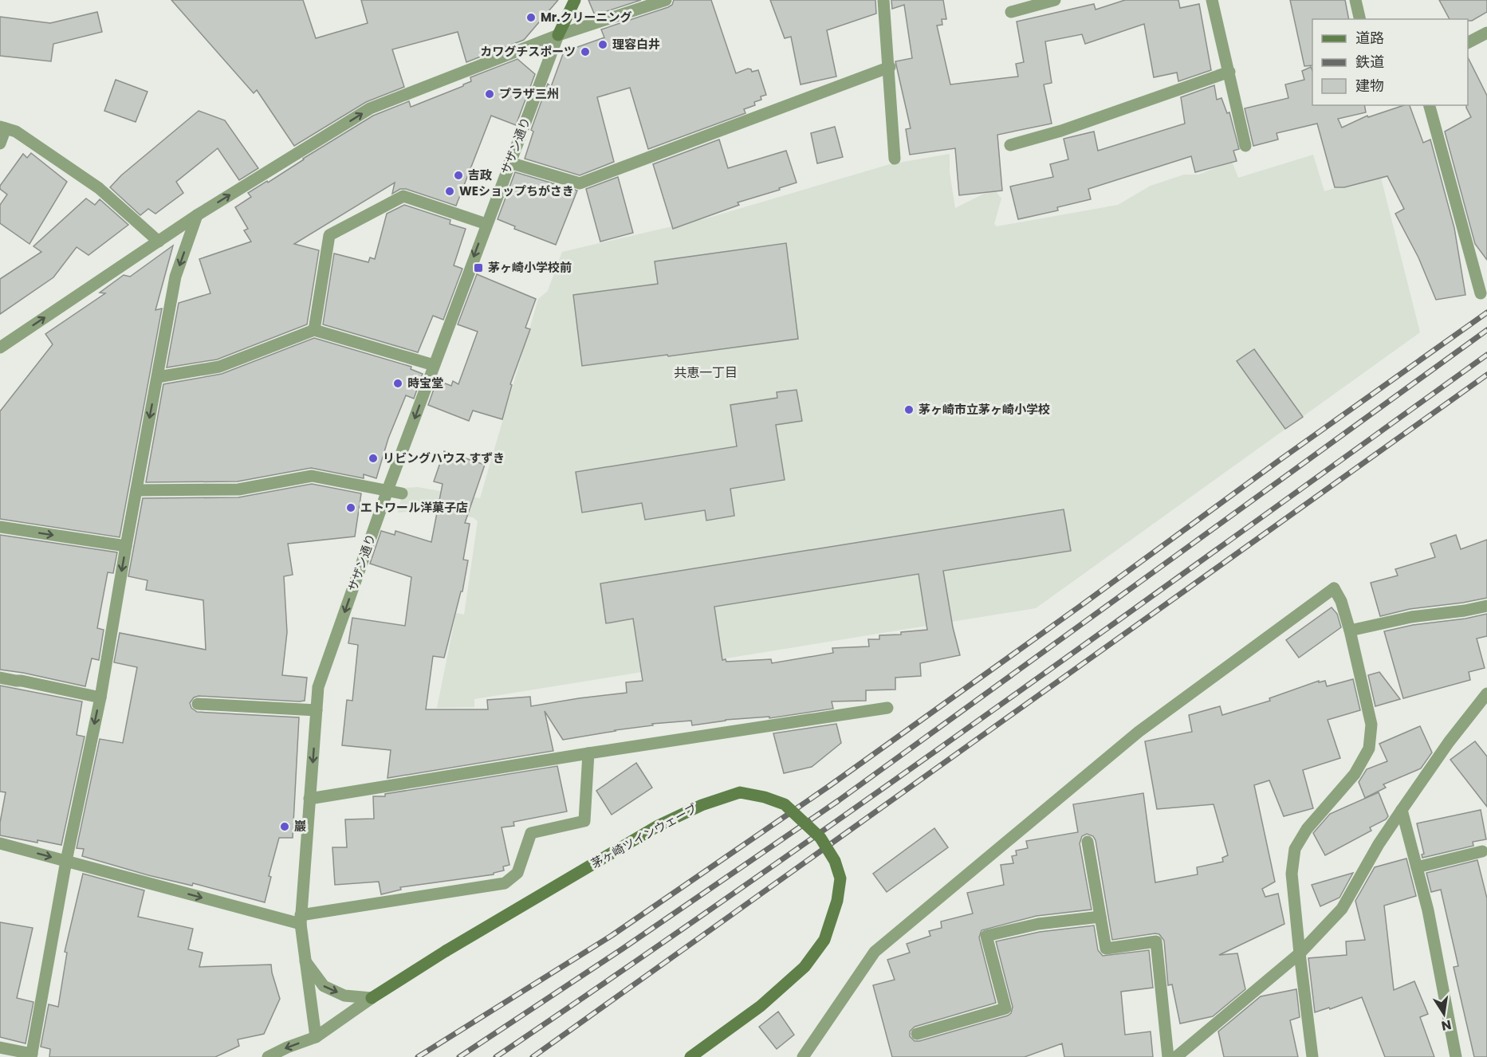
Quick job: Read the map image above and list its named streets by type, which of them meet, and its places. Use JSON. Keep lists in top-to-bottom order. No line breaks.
{"streets":{"street":["サザン通り","茅ヶ崎ツインウェーブ"]},"one_way":["サザン通り"],"districts":["共恵一丁目"],"places":{"other":["Mr.クリーニング","理容白井","カワグチスポーツ","プラザ三州","吉政","WEショップちがさき","時宝堂","茅ヶ崎市立茅ヶ崎小学校","リビングハウス すずき","エトワール洋菓子店","巖"],"transit":["茅ヶ崎小学校前"]},"legend":["道路","鉄道","建物"],"north":"bottom"}
